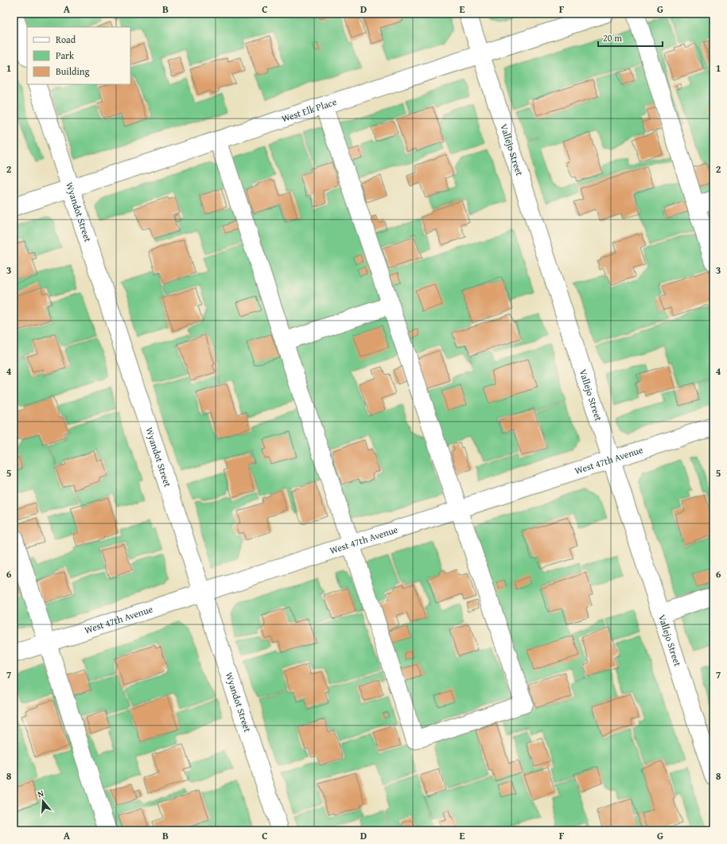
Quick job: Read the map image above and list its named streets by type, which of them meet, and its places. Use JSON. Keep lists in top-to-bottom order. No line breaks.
{"streets":{"street":["West Elk Place","Vallejo Street","Wyandot Street","West 47th Avenue"]},"crossings":[["West Elk Place","Vallejo Street"],["West Elk Place","Wyandot Street"],["Vallejo Street","West 47th Avenue"],["Wyandot Street","West 47th Avenue"]],"legend":["Road","Park","Building"],"scale_bar":"20 m","north":"top","grid":{"columns":["A","B","C","D","E","F","G"],"rows":["1","2","3","4","5","6","7","8"]}}
